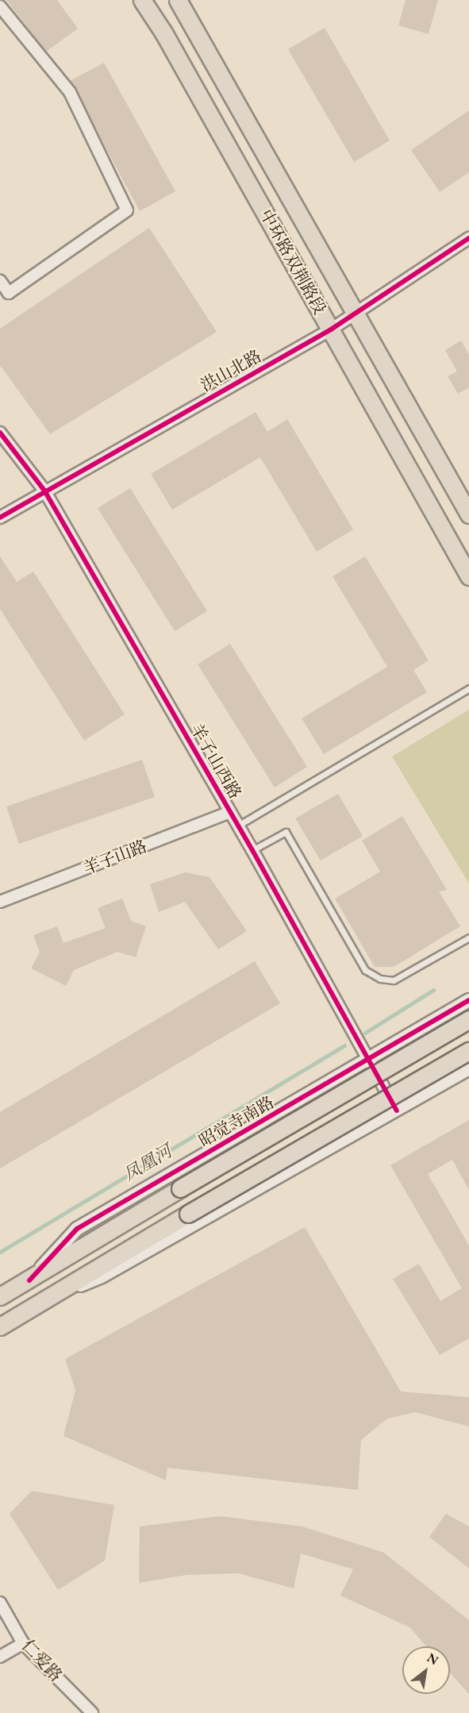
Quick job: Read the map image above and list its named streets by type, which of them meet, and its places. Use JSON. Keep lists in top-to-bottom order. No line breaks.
{"streets":{"main road":["中环路双荆路段","昭觉寺南路"],"street":["洪山北路","羊子山西路","羊子山路","仁爱路"]},"crossings":[["中环路双荆路段","洪山北路"],["洪山北路","羊子山西路"],["羊子山西路","羊子山路"],["羊子山西路","昭觉寺南路"]],"water":["凤凰河"],"north":"top right"}
